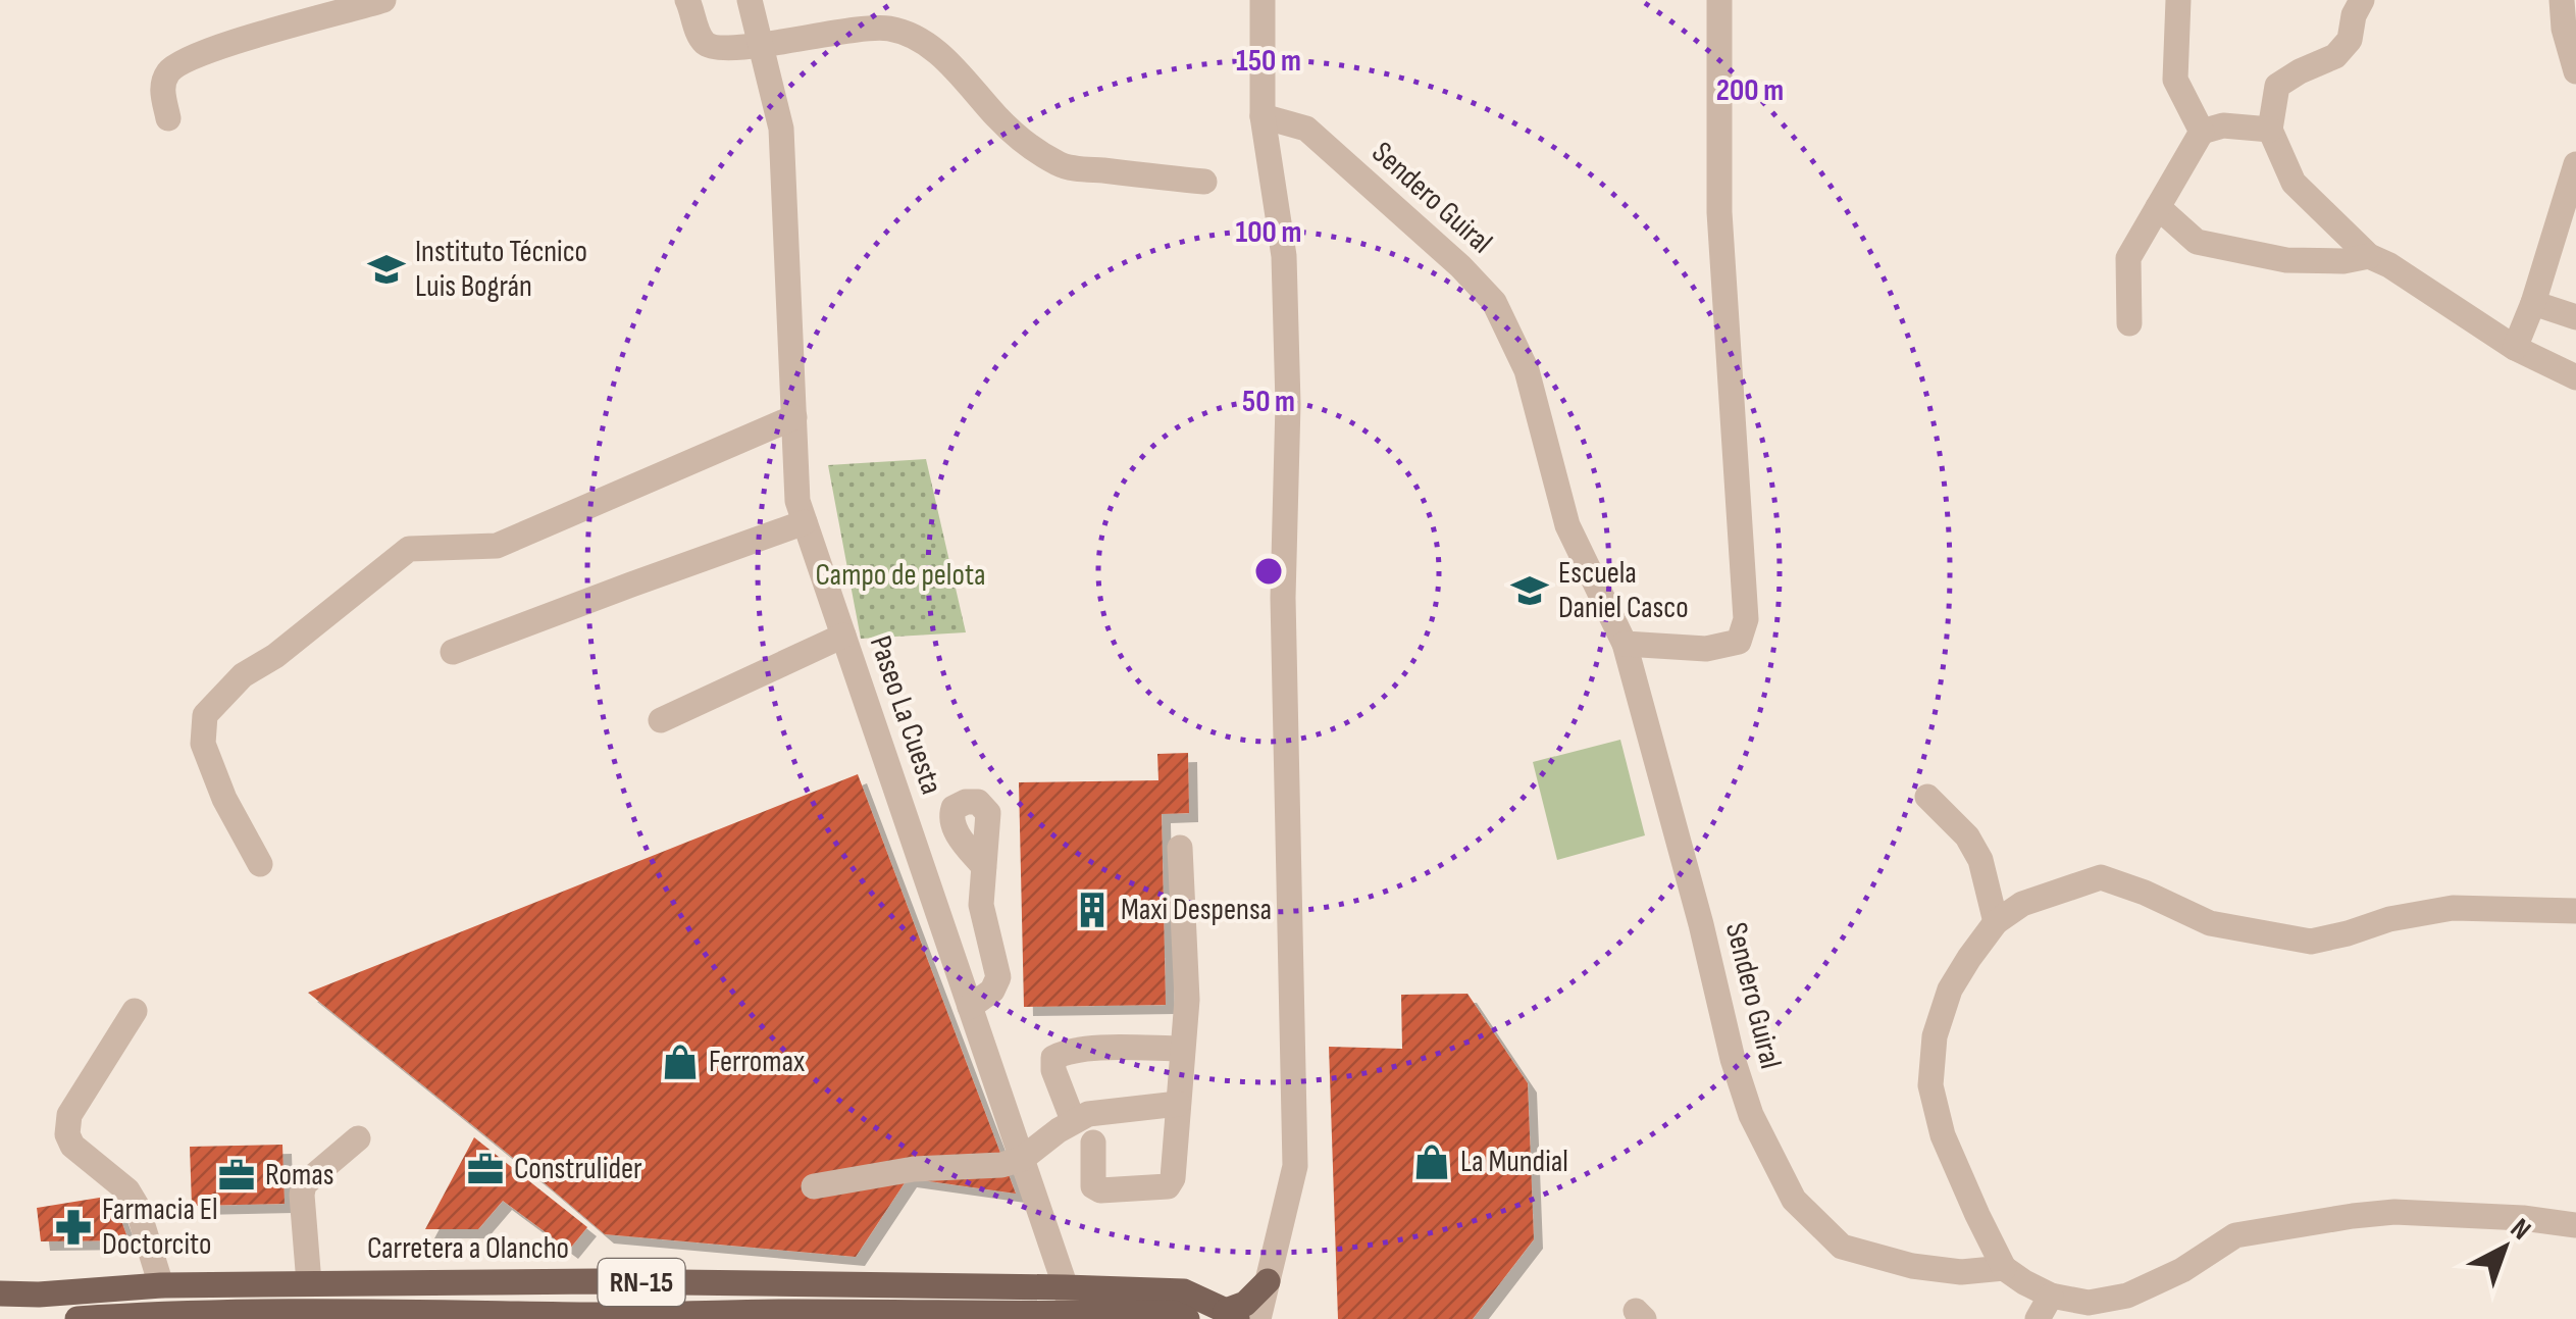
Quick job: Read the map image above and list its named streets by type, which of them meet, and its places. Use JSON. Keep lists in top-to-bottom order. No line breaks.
{"streets":{"main road":["Carretera a Olancho","RN-15"],"street":["Sendero Guiral","Paseo La Cuesta"]},"crossings":[["Paseo La Cuesta","Carretera a Olancho"]],"parks":["Campo de pelota"],"places":{"school or university":["Instituto Técnico Luis Bográn","Escuela Daniel Casco"],"building":["Maxi Despensa"],"shop":["Ferromax","La Mundial"],"office":["Construlider","Romas"],"pharmacy":["Farmacia El Doctorcito"]},"north":"top right","rings":["150 m","200 m","100 m","50 m"]}
